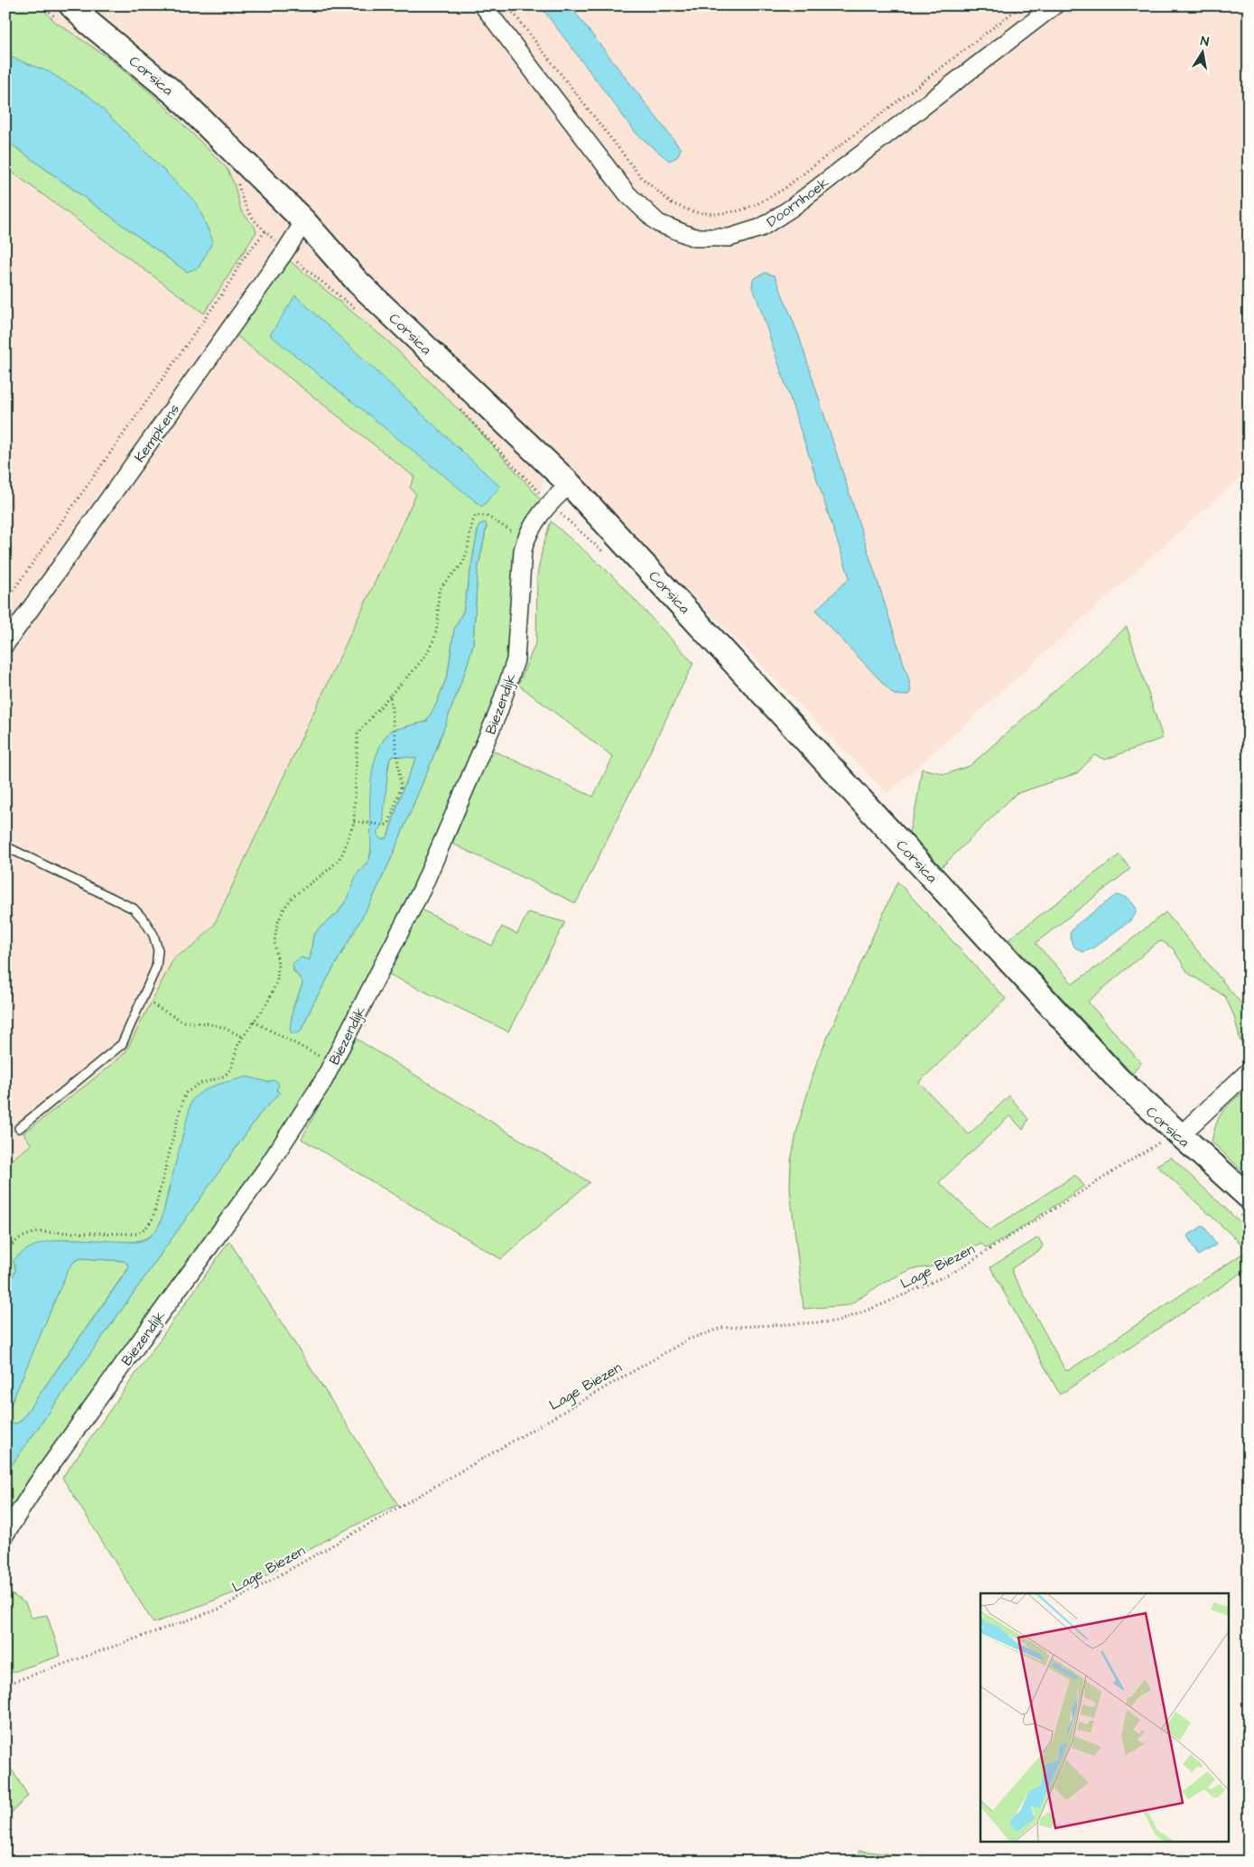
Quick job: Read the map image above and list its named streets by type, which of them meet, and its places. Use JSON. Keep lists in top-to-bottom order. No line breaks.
{"streets":{"street":["Corsica","Doornhoek","Kempkens","Biezendijk"],"path":["Lage Biezen"]},"crossings":[["Corsica","Kempkens"],["Corsica","Biezendijk"],["Corsica","Lage Biezen"]],"north":"top"}
